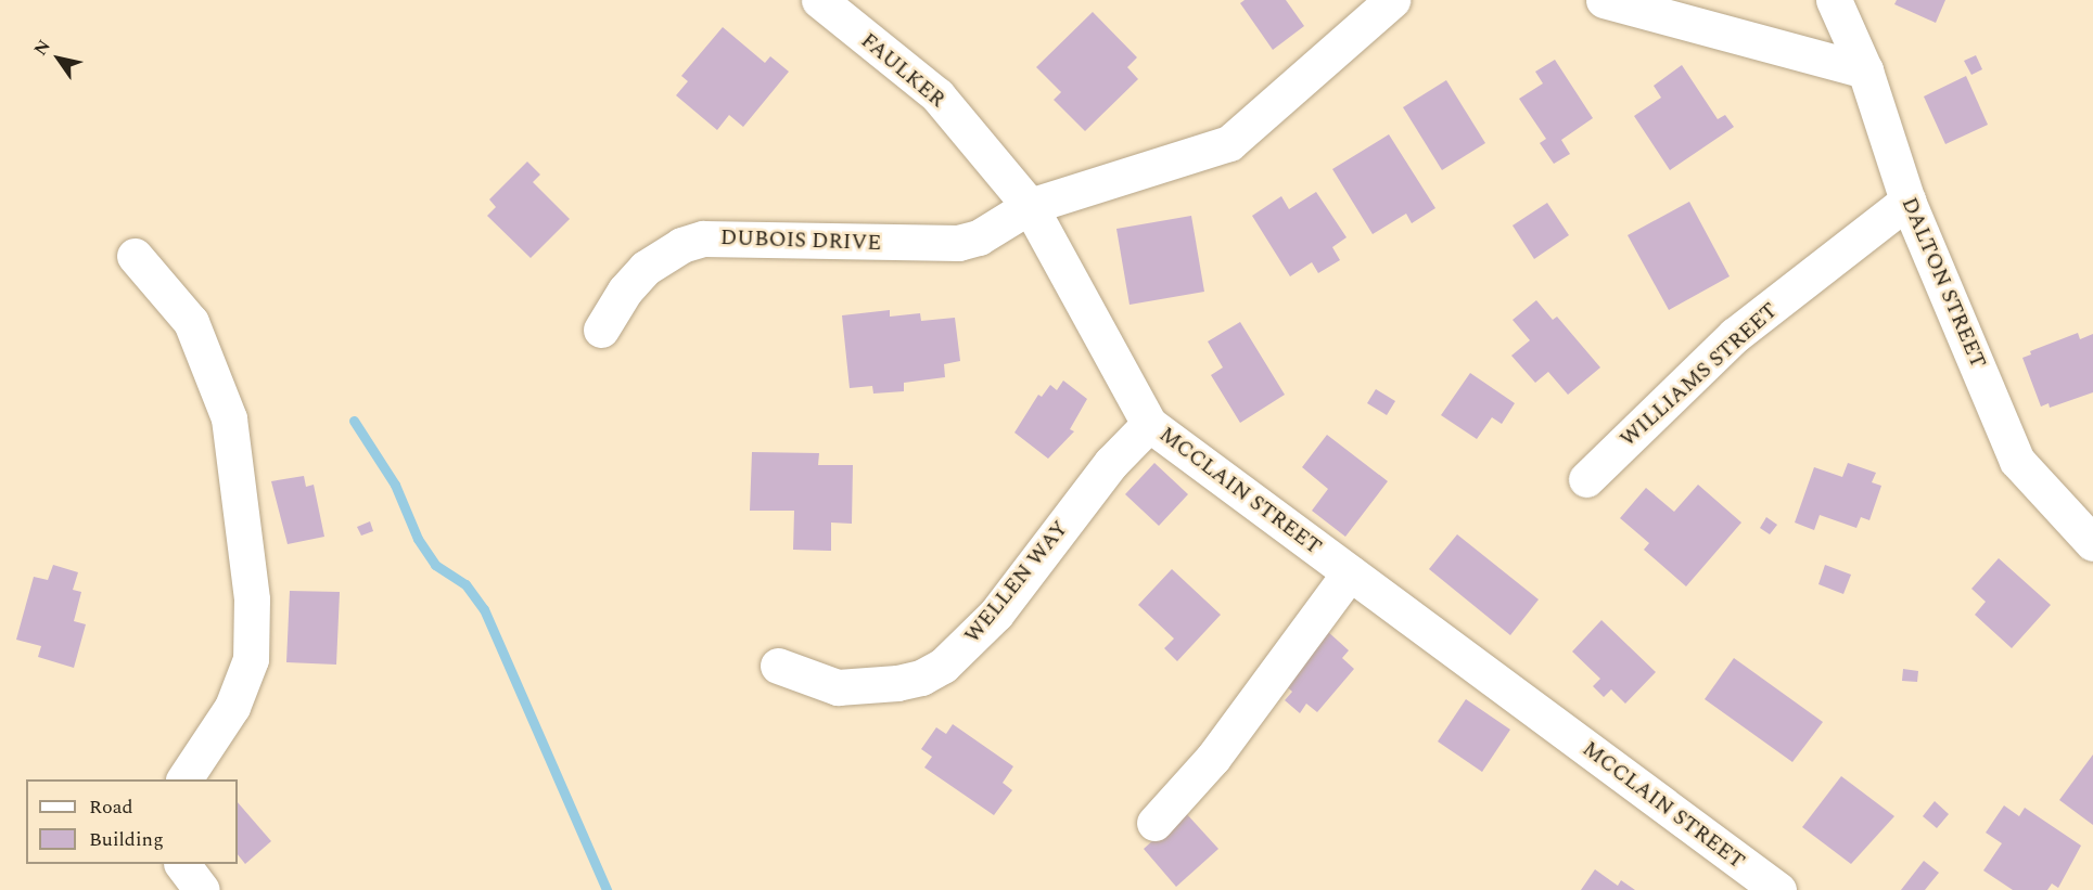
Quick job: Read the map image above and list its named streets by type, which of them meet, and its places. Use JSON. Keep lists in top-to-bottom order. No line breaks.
{"streets":{"street":["FAULKER","DUBOIS DRIVE","DALTON STREET","WILLIAMS STREET","MCCLAIN STREET","WELLEN WAY"]},"crossings":[["FAULKER","DUBOIS DRIVE"],["FAULKER","MCCLAIN STREET"],["DUBOIS DRIVE","MCCLAIN STREET"],["DALTON STREET","WILLIAMS STREET"],["MCCLAIN STREET","WELLEN WAY"]],"legend":["Road","Building"],"north":"top left"}
